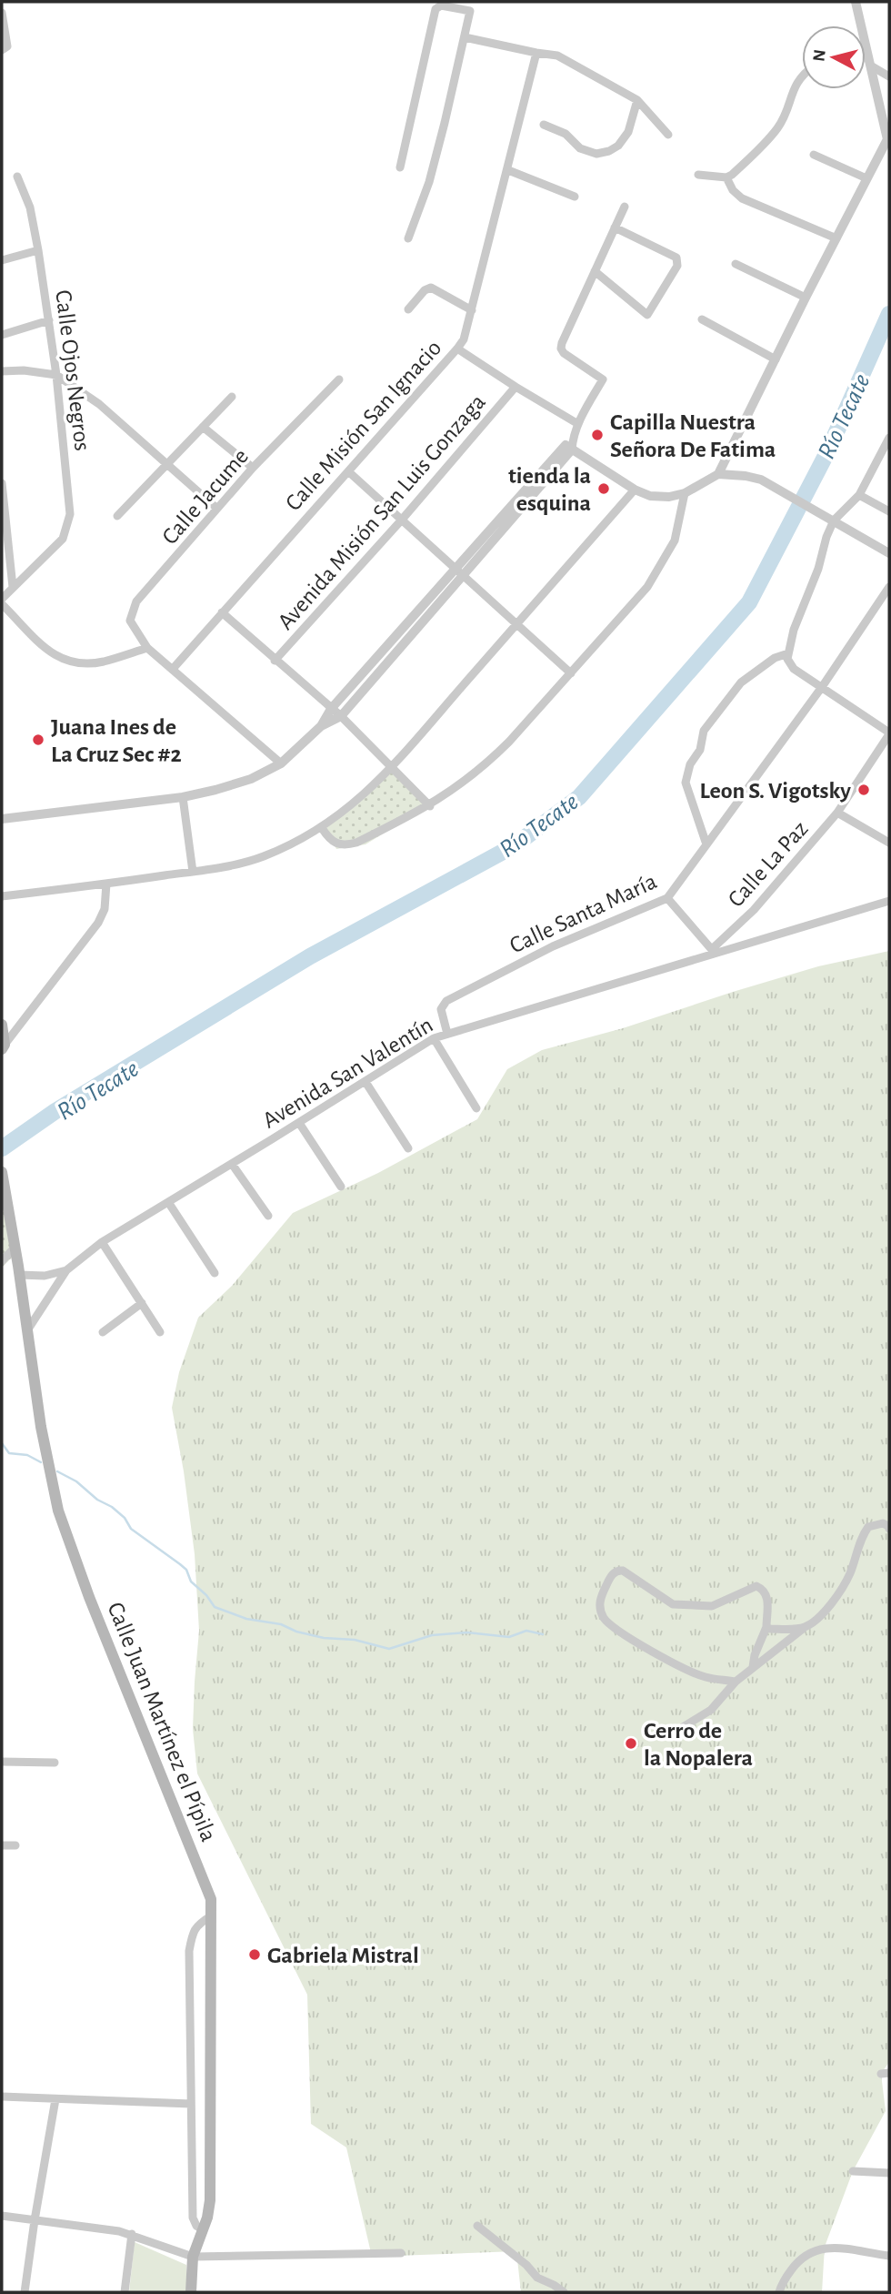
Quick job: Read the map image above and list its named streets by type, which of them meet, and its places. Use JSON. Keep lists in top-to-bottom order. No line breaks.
{"streets":{"main road":["Calle Juan Martínez el Pípila"],"street":["Calle Ojos Negros","Calle Misión San Ignacio","Calle Jacume","Avenida Misión San Luis Gonzaga","Calle La Paz","Calle Santa María","Avenida San Valentín"]},"crossings":[["Calle La Paz","Avenida San Valentín"],["Calle Santa María","Avenida San Valentín"],["Avenida San Valentín","Calle Juan Martínez el Pípila"]],"water":["Río Tecate"],"places":["Capilla Nuestra Señora De Fatima","tienda la esquina","Juana Ines de La Cruz Sec #2","Leon S. Vigotsky","Cerro de la Nopalera","Gabriela Mistral"],"north":"left"}
